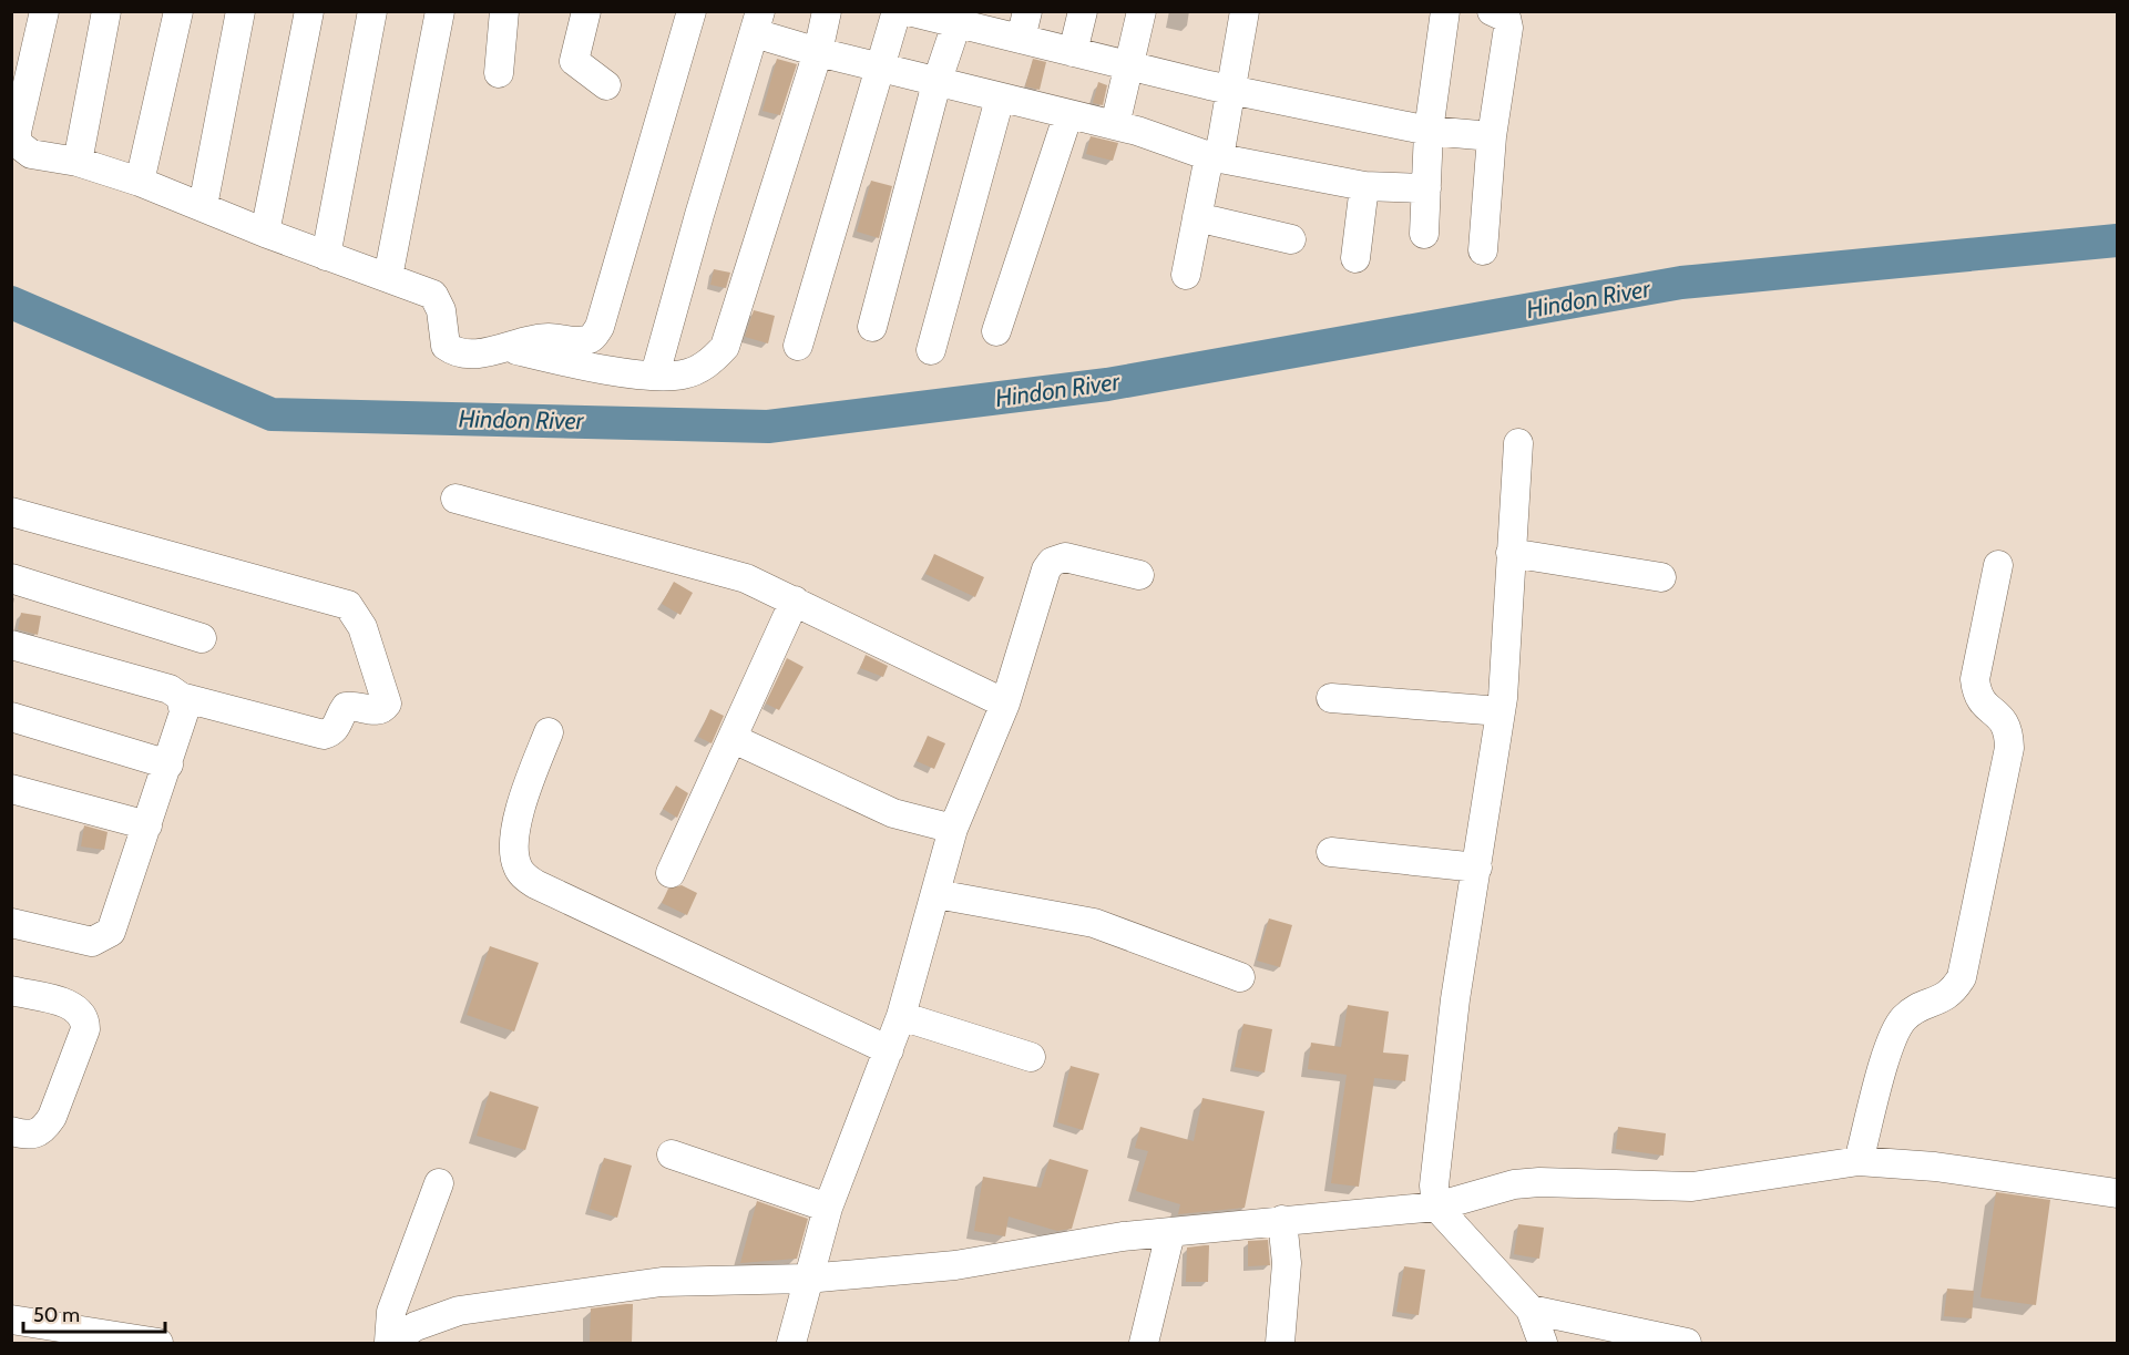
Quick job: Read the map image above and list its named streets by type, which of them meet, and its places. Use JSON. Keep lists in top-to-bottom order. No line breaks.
{"water":["Hindon River"],"scale_bar":"50 m"}
